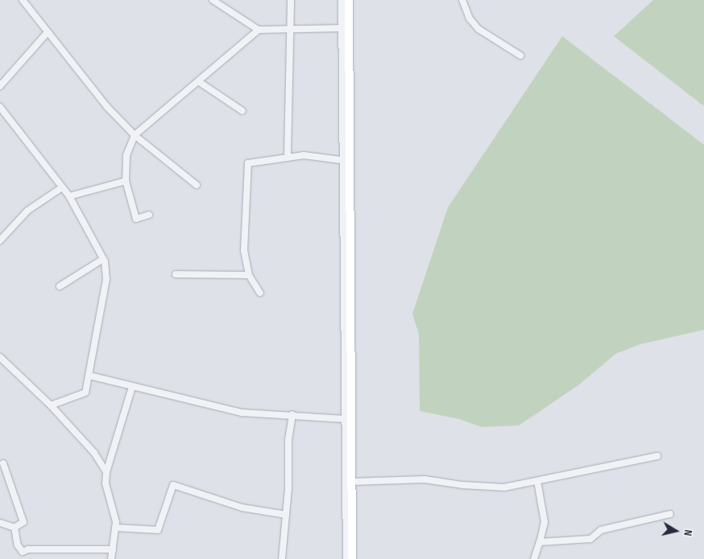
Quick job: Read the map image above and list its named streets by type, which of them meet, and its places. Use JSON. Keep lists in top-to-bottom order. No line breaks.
{"north":"right"}
